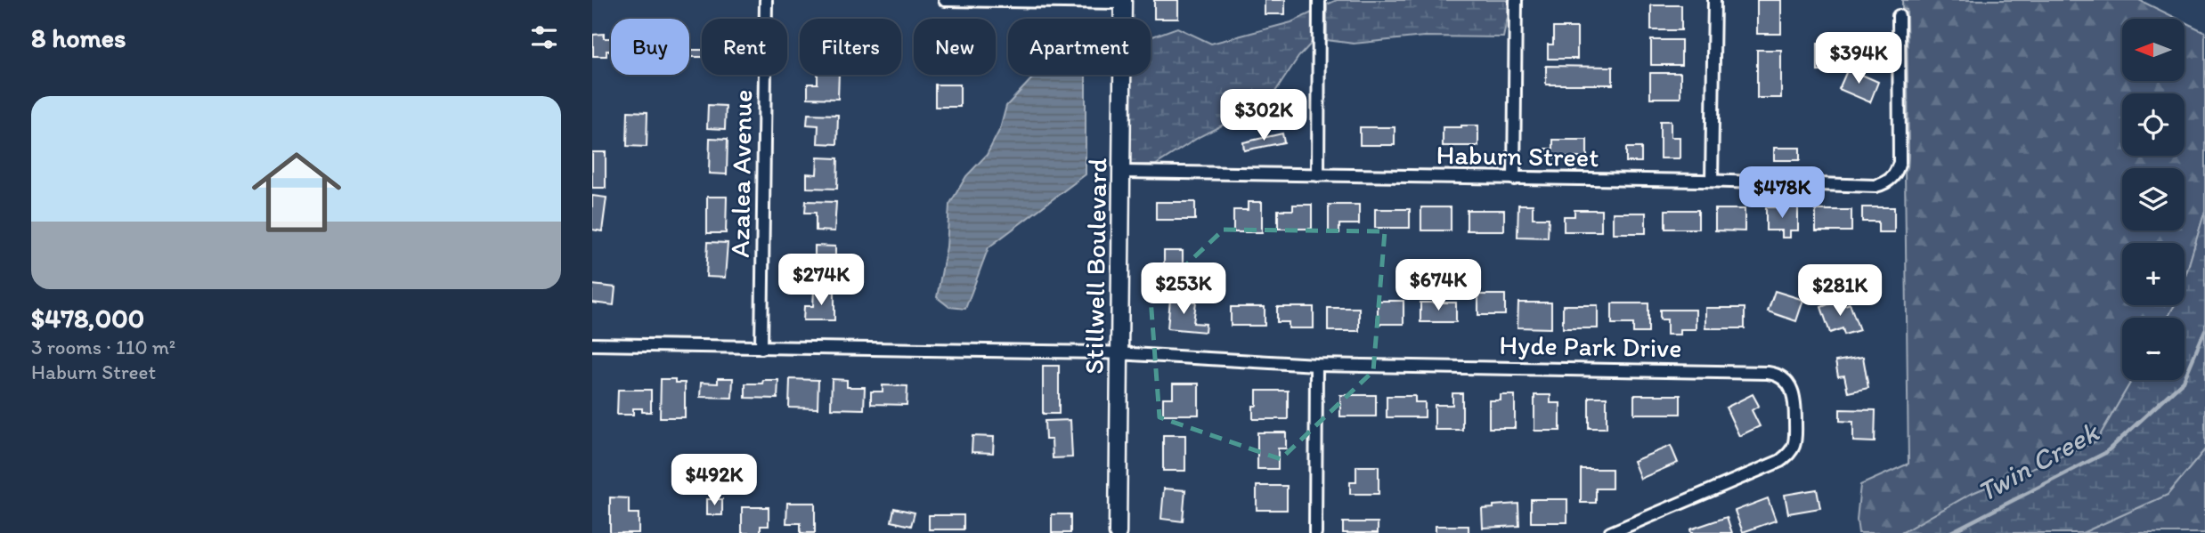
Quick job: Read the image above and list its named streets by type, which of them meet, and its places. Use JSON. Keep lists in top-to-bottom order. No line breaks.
{"streets":{"street":["Haburn Street","Azalea Avenue","Stillwell Boulevard","Hyde Park Drive"]},"crossings":[["Haburn Street","Stillwell Boulevard"],["Azalea Avenue","Hyde Park Drive"],["Stillwell Boulevard","Hyde Park Drive"]],"water":["Twin Creek"],"north":"left","page":{"heading":"8 homes","map_buttons":["+","−"],"chip":["Buy","Rent","Filters","New","Apartment"],"price":["$394K","$302K","$478K","$274K","$674K","$253K","$281K","$492K"],"list":[{"name":"$478,000","note":"3 rooms · 110 m² · Haburn Street"}]}}
